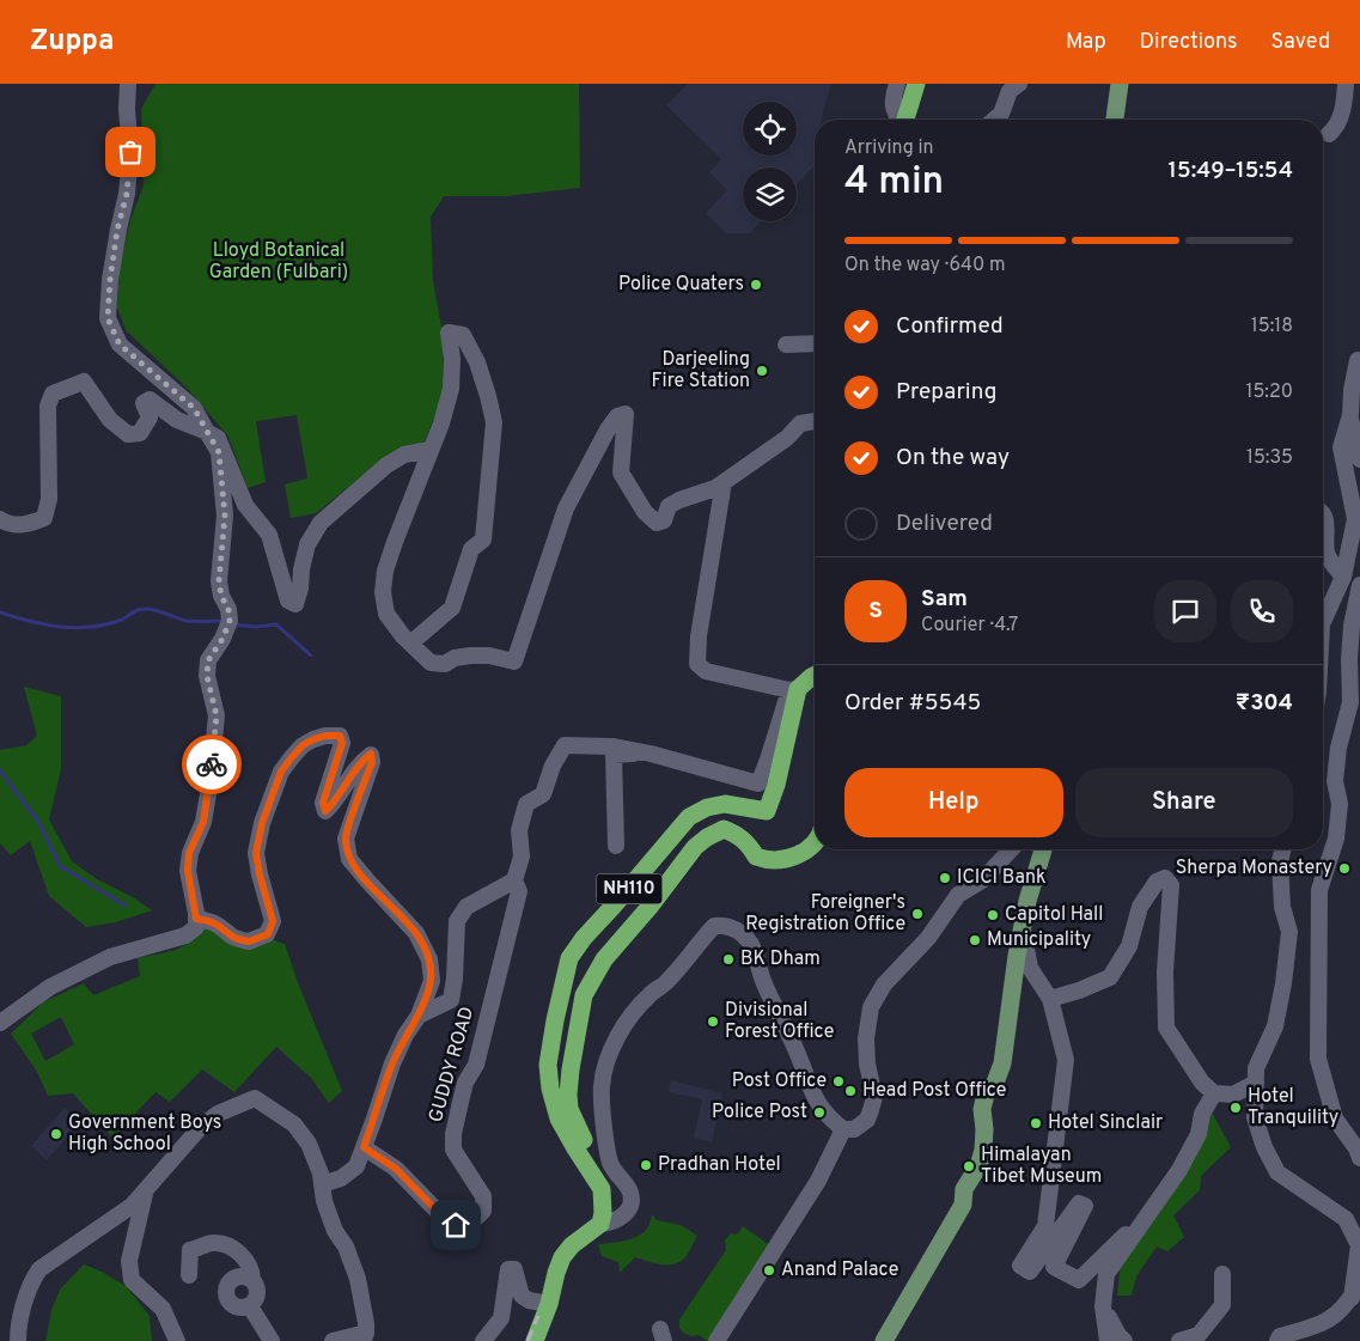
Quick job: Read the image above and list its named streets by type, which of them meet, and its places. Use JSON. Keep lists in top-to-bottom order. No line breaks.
{"streets":{"highway":["NH110"],"street":["GUDDY ROAD"]},"parks":["Lloyd Botanical Garden (Fulbari)"],"places":["Police Quaters","Darjeeling Fire Station","Sherpa Monastery","ICICI Bank","Foreigner's Registration Office","Capitol Hall","Municipality","BK Dham","Divisional Forest Office","Post Office","Head Post Office","Hotel Tranquility","Police Post","Hotel Sinclair","Government Boys High School","Pradhan Hotel","Himalayan Tibet Museum","Anand Palace"],"page":{"header":"Zuppa","nav":["Map","Directions","Saved"],"heading":["4 min","Arriving in","15:49–15:54"],"panel":["Sam","Courier · 4.7","Order #5545","₹304"],"bar":"On the way · 640 m","list":[["Confirmed","15:18"],["Preparing","15:20"],["On the way","15:35"],"Delivered"],"round":"S","buttons":["Help","Share"]}}
